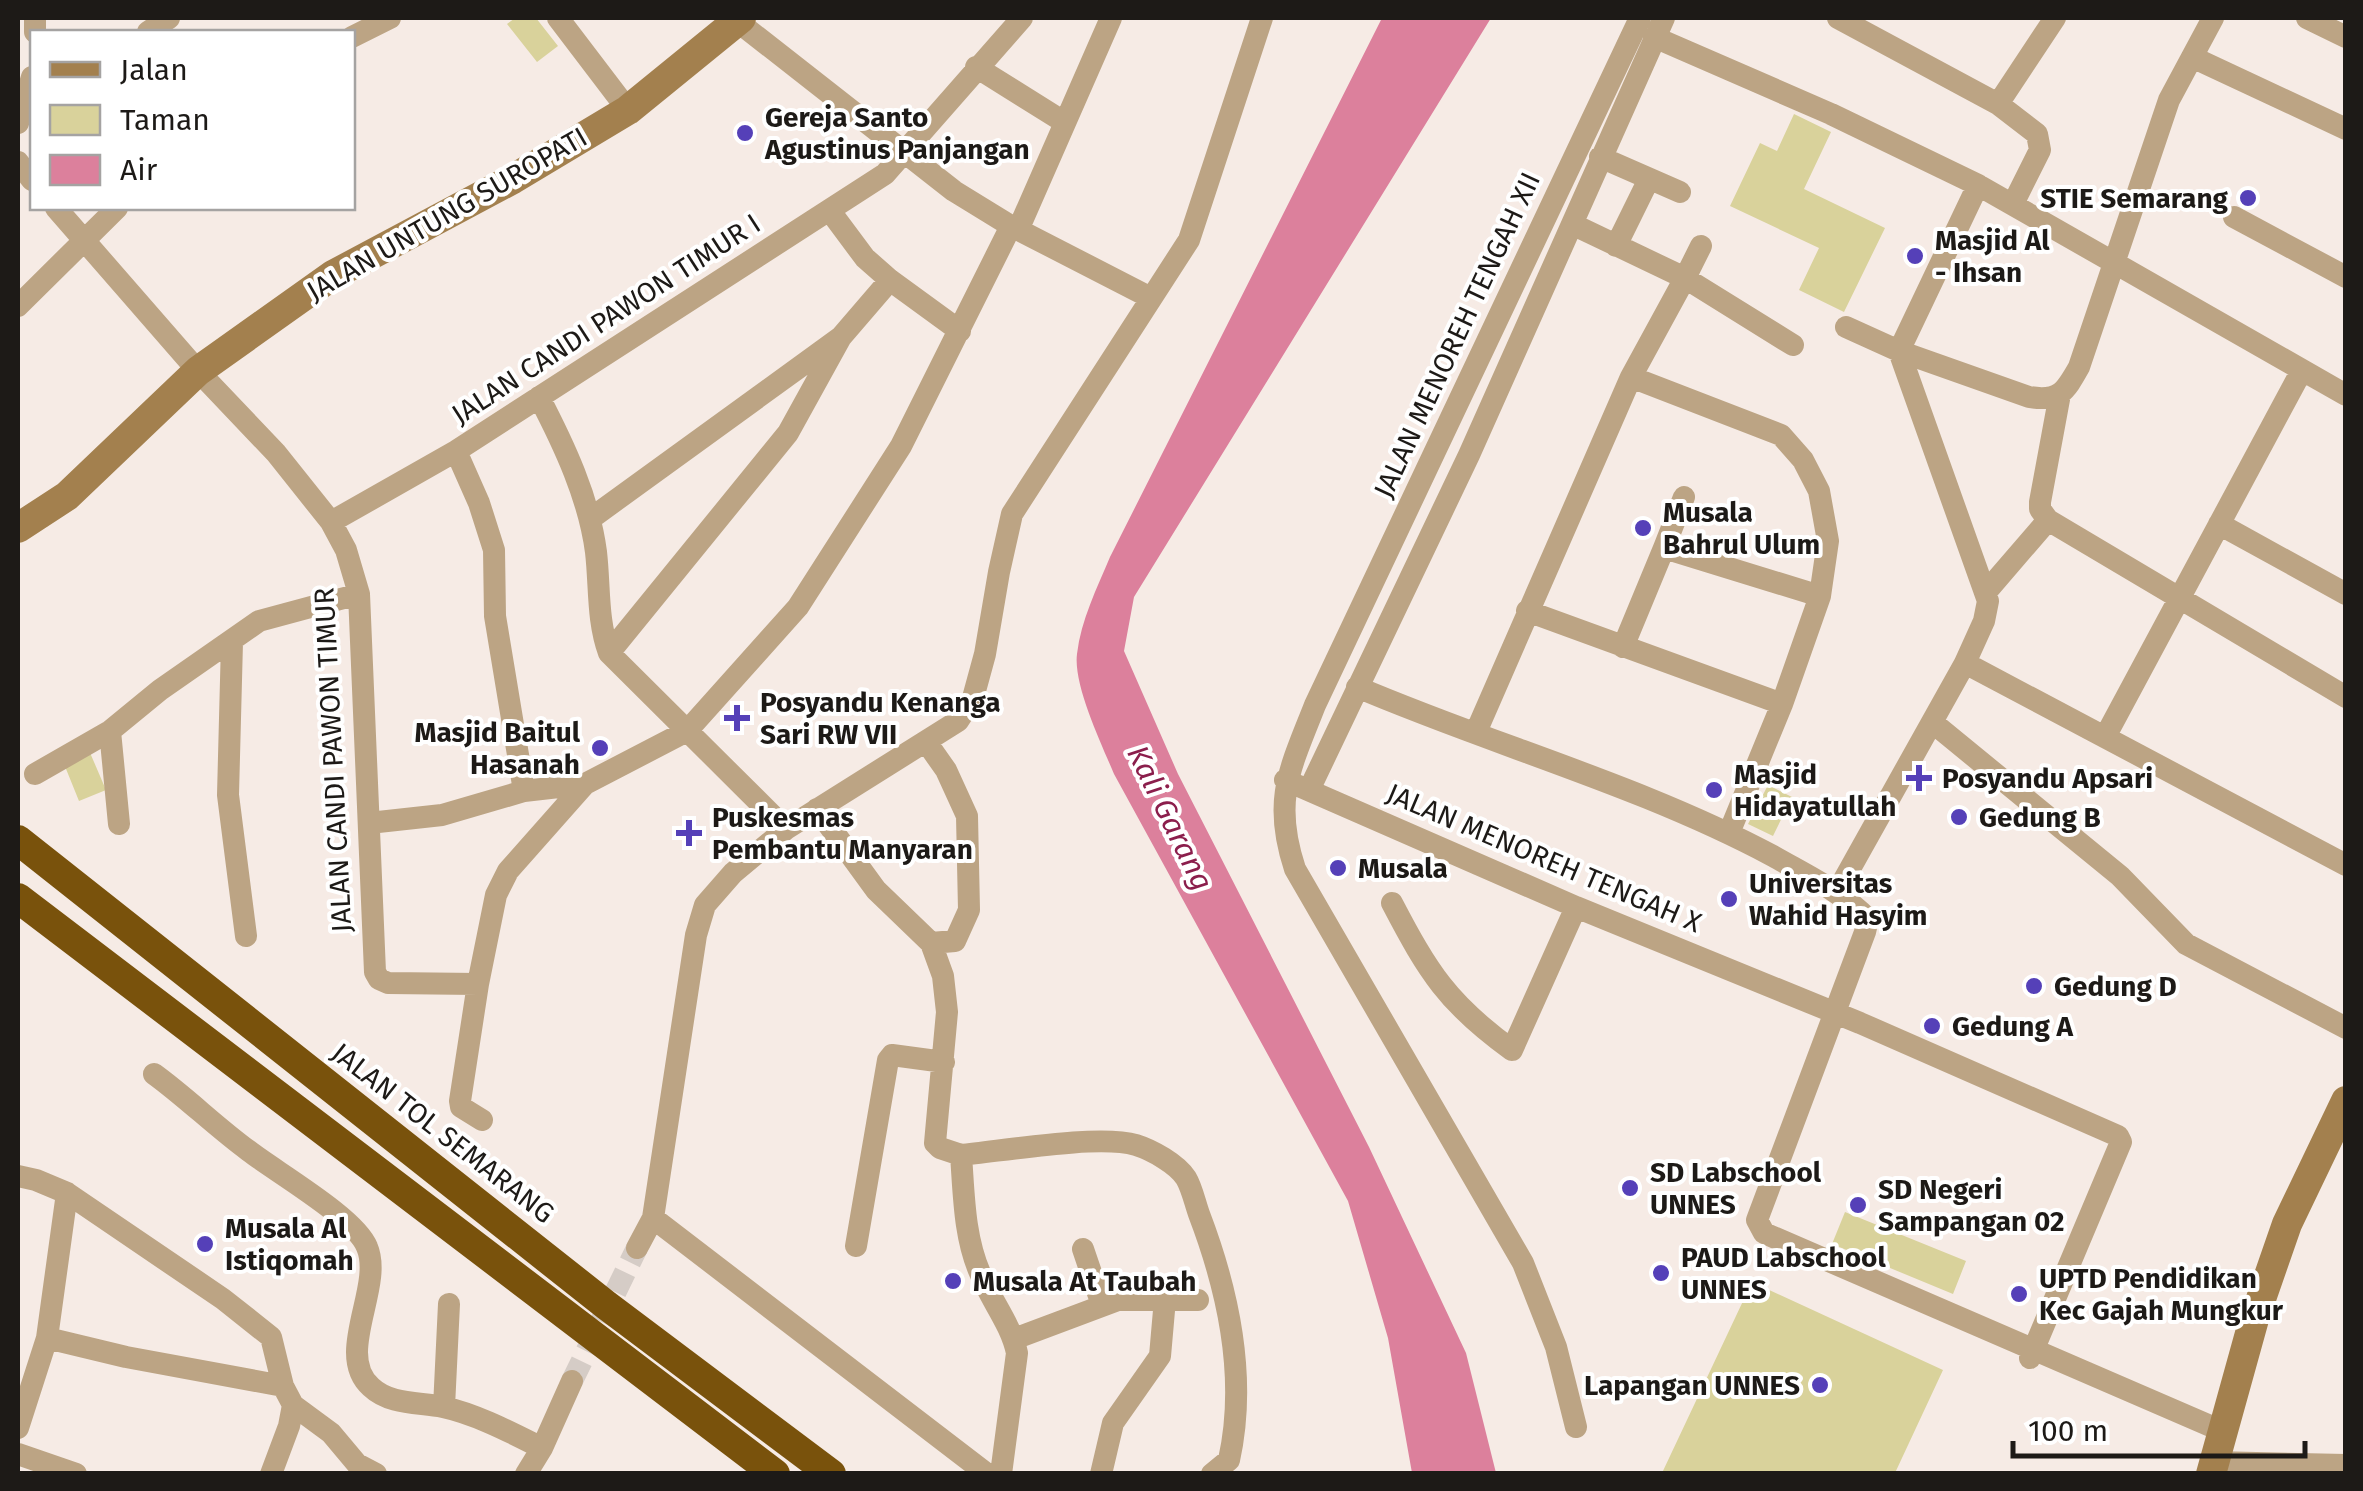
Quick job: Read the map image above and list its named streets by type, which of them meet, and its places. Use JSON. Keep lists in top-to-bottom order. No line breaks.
{"streets":{"highway":["JALAN TOL SEMARANG"],"main road":["JALAN UNTUNG SUROPATI"],"street":["JALAN CANDI PAWON TIMUR I","JALAN MENOREH TENGAH XII","JALAN CANDI PAWON TIMUR","JALAN MENOREH TENGAH X"]},"crossings":[["JALAN UNTUNG SUROPATI","JALAN CANDI PAWON TIMUR"],["JALAN CANDI PAWON TIMUR I","JALAN CANDI PAWON TIMUR"],["JALAN MENOREH TENGAH XII","JALAN MENOREH TENGAH X"]],"water":["Kali Garang"],"places":{"other":["Gereja Santo Agustinus Panjangan","STIE Semarang","Masjid Al - Ihsan","Musala Bahrul Ulum","Masjid Baitul Hasanah","Masjid Hidayatullah","Gedung B","Musala","Universitas Wahid Hasyim","Gedung D","Gedung A","SD Labschool UNNES","SD Negeri Sampangan 02","Musala Al Istiqomah","PAUD Labschool UNNES","Musala At Taubah","UPTD Pendidikan Kec Gajah Mungkur","Lapangan UNNES"],"health":["Posyandu Kenanga Sari RW VII","Posyandu Apsari","Puskesmas Pembantu Manyaran"]},"legend":["Jalan","Taman","Air"],"scale_bar":"100 m"}
